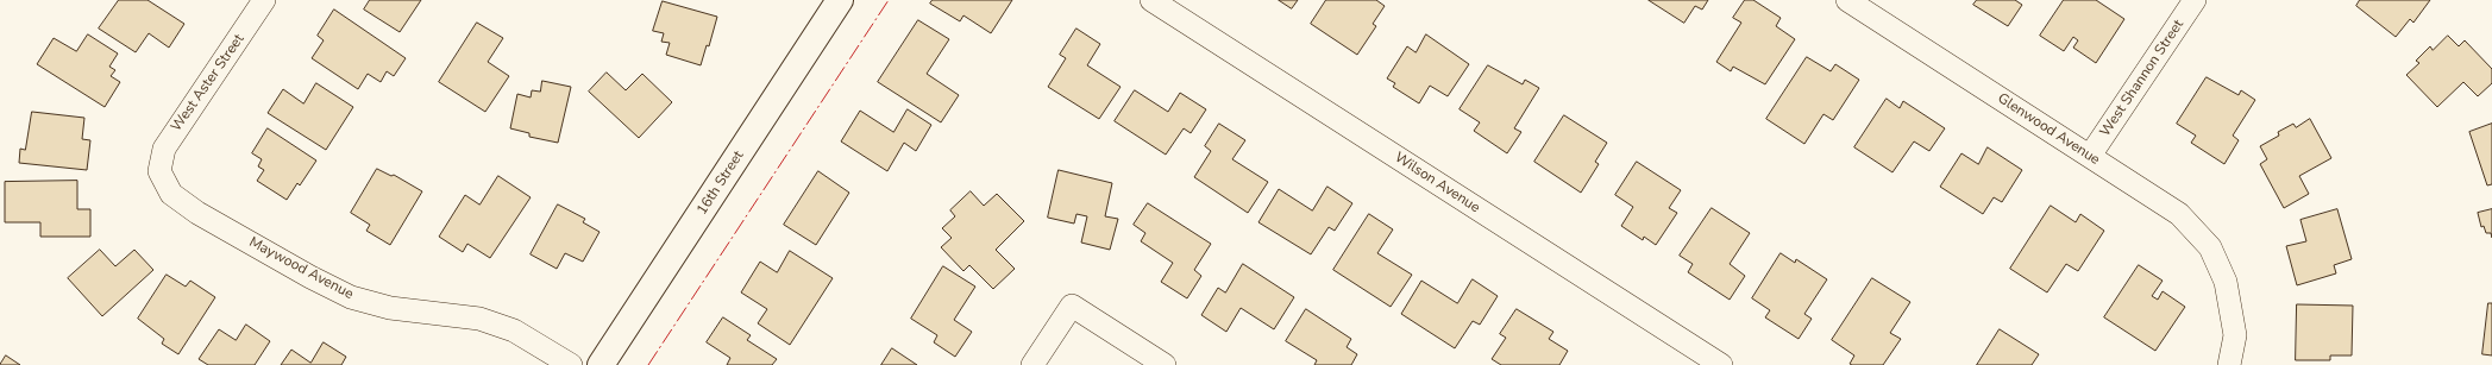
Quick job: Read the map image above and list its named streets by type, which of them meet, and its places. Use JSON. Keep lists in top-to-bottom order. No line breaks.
{"streets":{"main road":["16th Street"],"street":["West Shannon Street","West Aster Street","Glenwood Avenue","Wilson Avenue","Maywood Avenue"]},"crossings":[["West Shannon Street","Glenwood Avenue"],["West Aster Street","Maywood Avenue"]]}
